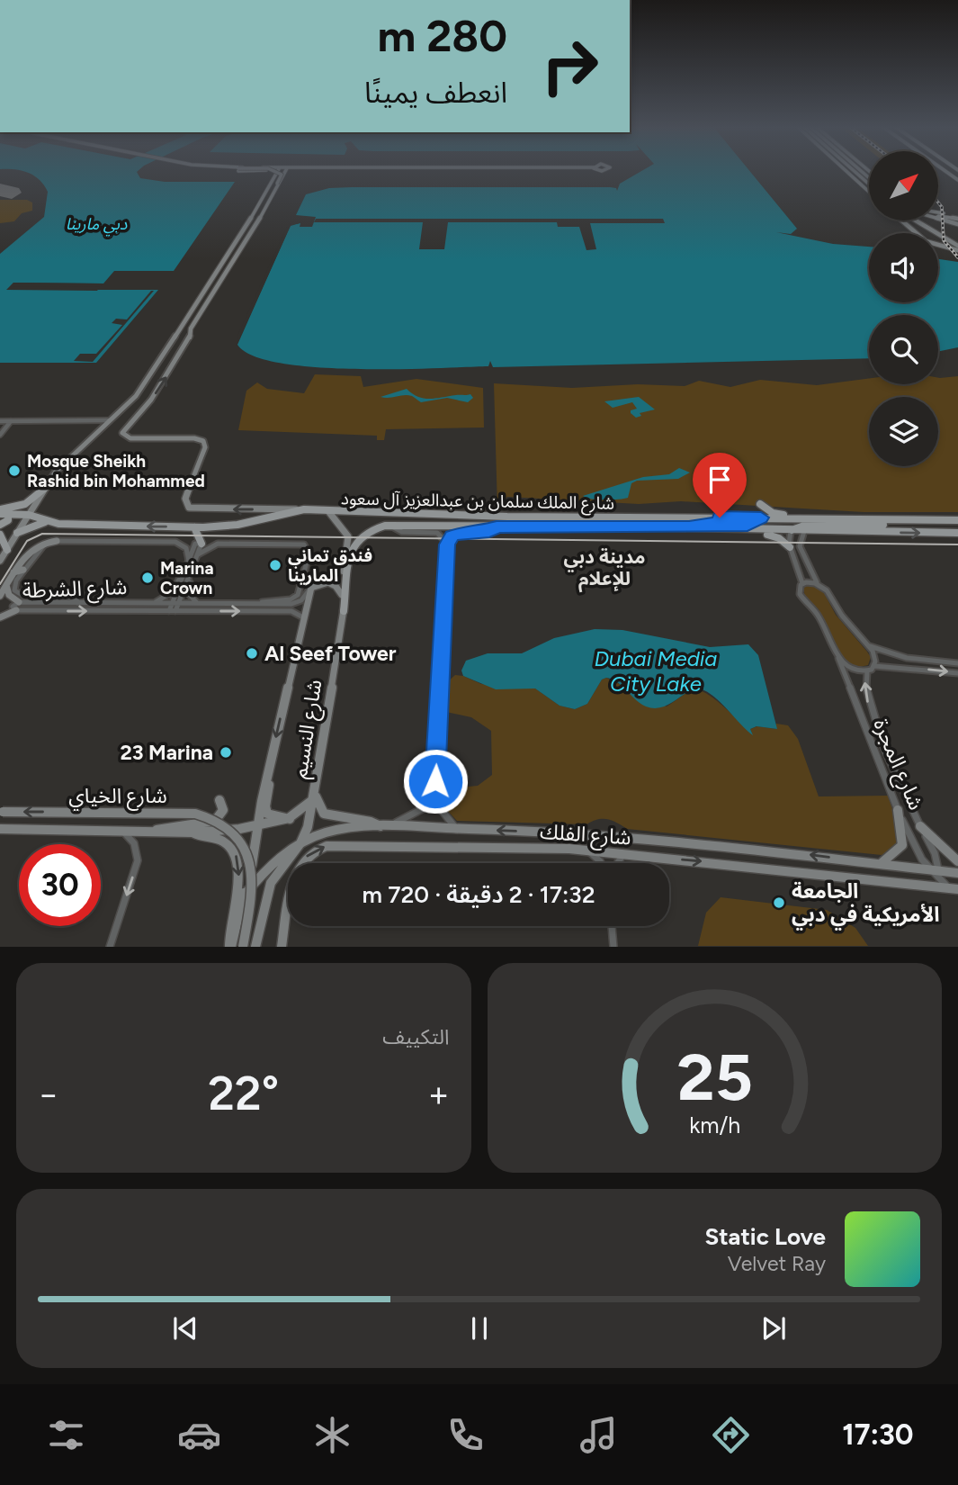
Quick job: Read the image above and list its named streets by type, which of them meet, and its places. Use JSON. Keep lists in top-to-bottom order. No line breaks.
{"streets":{"main road":["شارع الملك سلمان بن عبدالعزيز آل سعود"],"street":["شارع الشرطة","شارع النسيم","شارع المجرة","شارع الخياي","شارع الفلك"]},"crossings":[["شارع الملك سلمان بن عبدالعزيز آل سعود","شارع النسيم"],["شارع الشرطة","شارع النسيم"],["شارع النسيم","شارع الخياي"],["شارع النسيم","شارع الفلك"],["شارع المجرة","شارع الفلك"]],"districts":["مدينة دبي للإعلام"],"water":["دبي مارينا","Dubai Media City Lake"],"places":["Mosque Sheikh Rashid bin Mohammed","فندق تماني المارينا","Marina Crown","Al Seef Tower","23 Marina","الجامعة الأمريكية في دبي"],"north":"top right","page":{"turn":["280 m","انعطف يمينًا"],"limit":"30","trip":"17:32 · 2 دقيقة · 720 m","tile":"التكييف","heat":["−","22°","+"],"song":["Static Love","Velvet Ray"],"tabs":"17:30","gauge":["25","km/h"]}}
